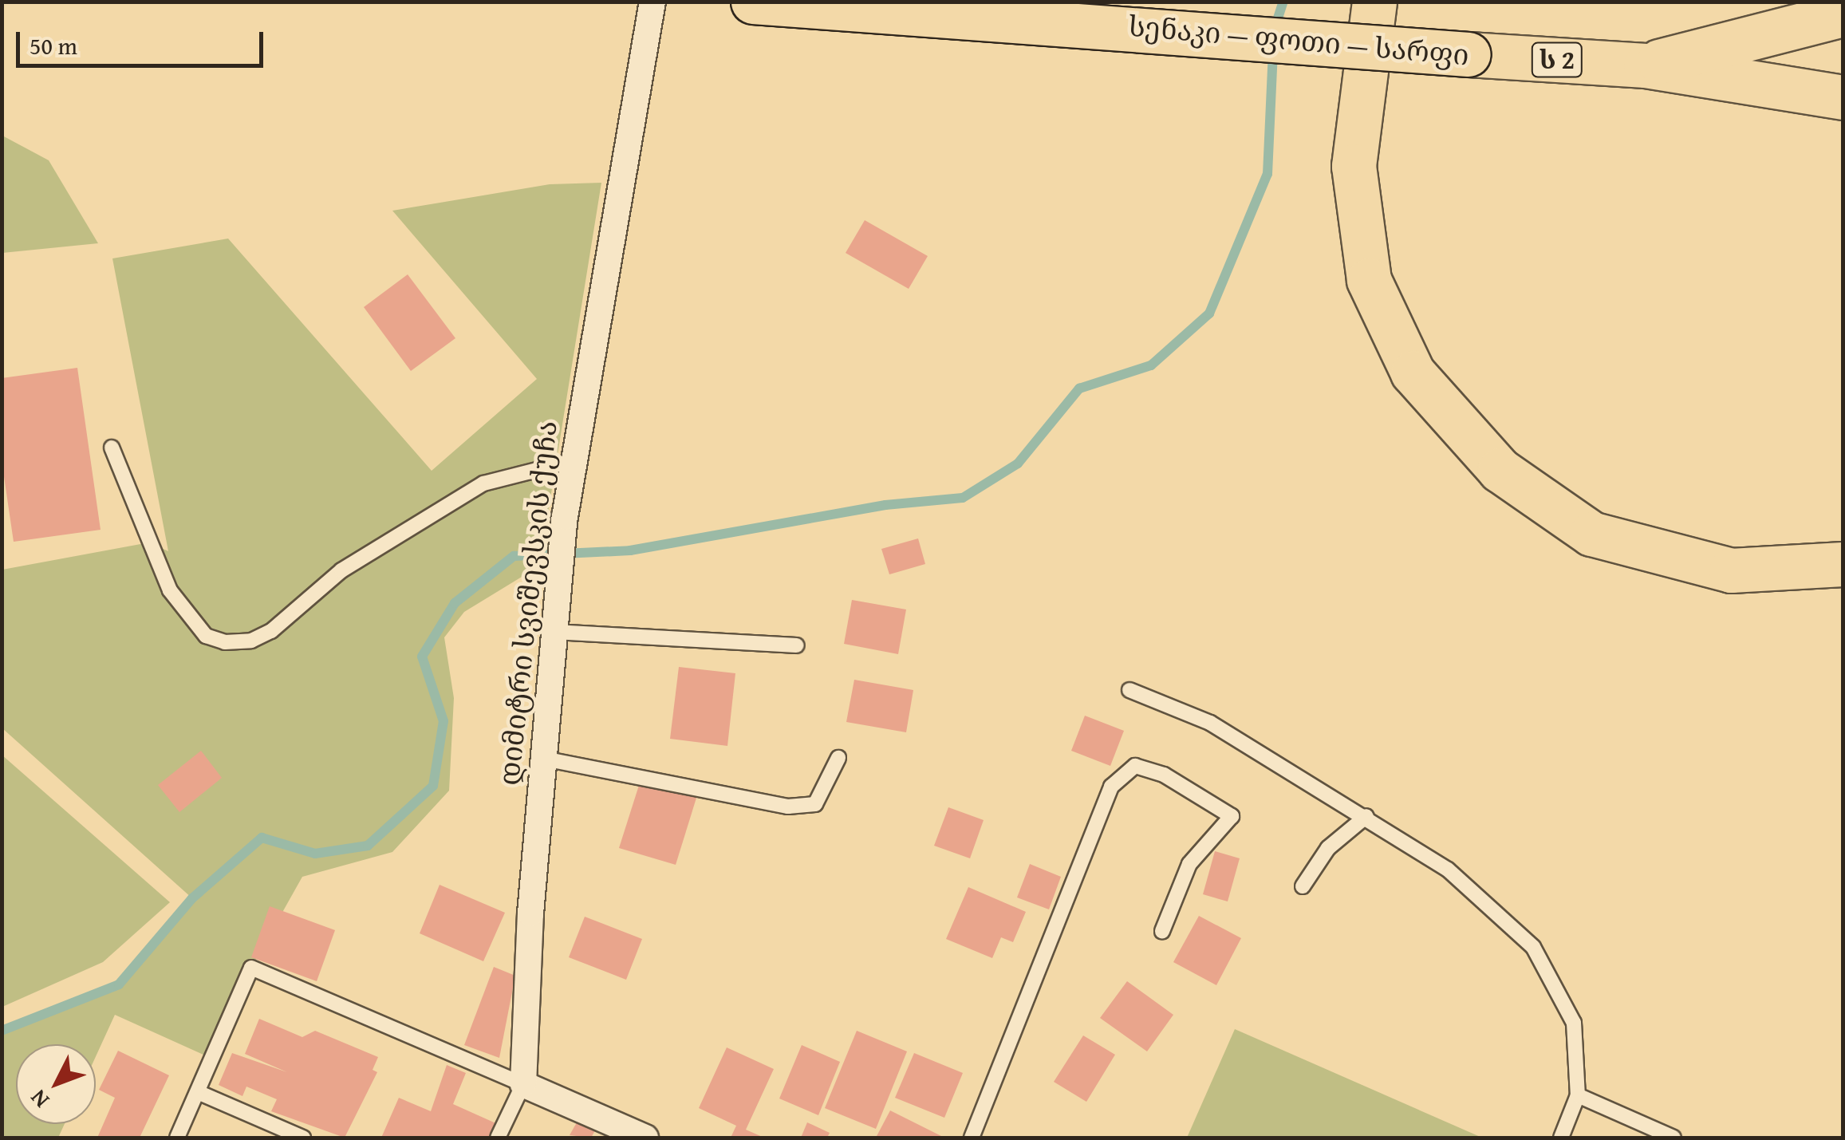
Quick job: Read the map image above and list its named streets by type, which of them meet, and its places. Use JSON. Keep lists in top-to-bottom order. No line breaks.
{"streets":{"highway":["სენაკი — ფოთი — სარფი","ს 2"],"street":["დიმიტრი სვიშევსკის ქუჩა"]},"scale_bar":"50 m","north":"bottom left"}
